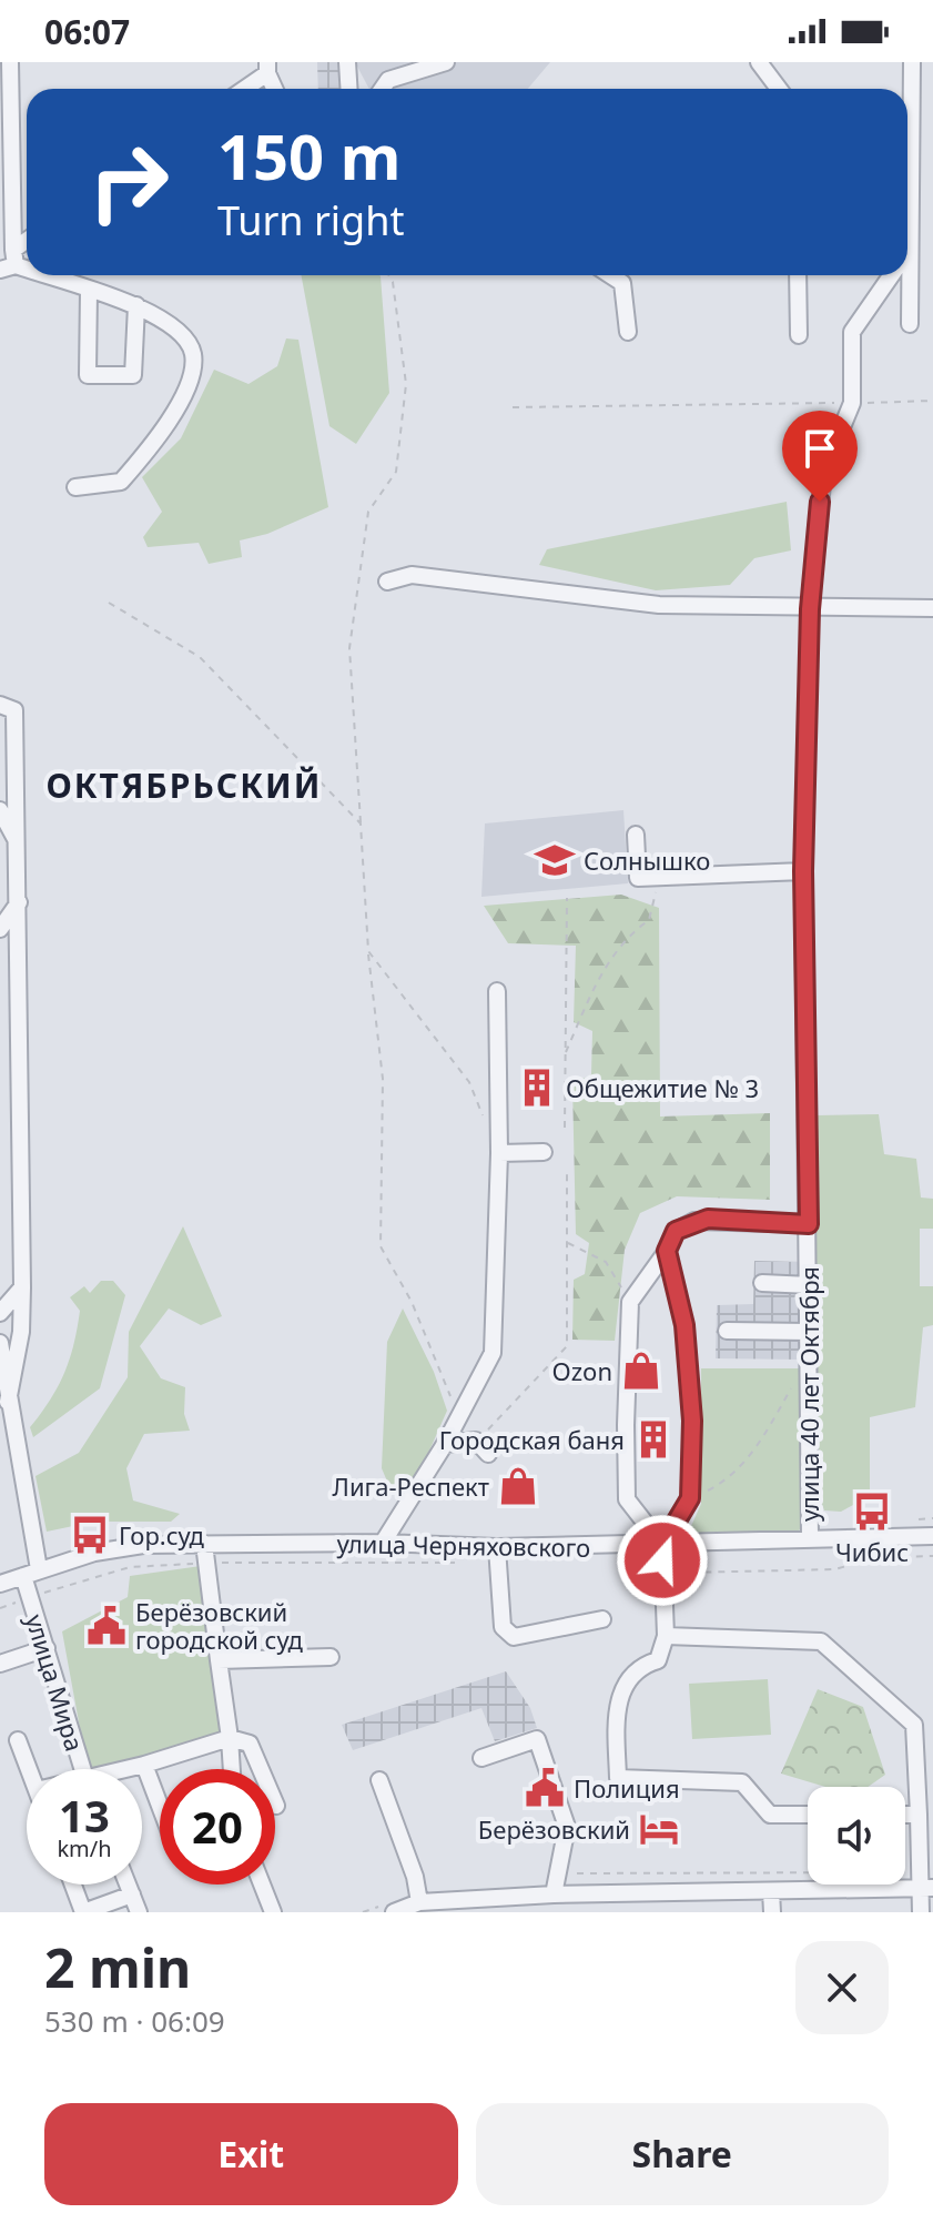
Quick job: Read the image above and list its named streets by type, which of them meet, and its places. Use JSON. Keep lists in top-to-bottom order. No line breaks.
{"streets":{"street":["улица 40 лет Октября","улица Черняховского","улица Мира"]},"crossings":[["улица 40 лет Октября","улица Черняховского"],["улица Черняховского","улица Мира"]],"districts":["ОКТЯБРЬСКИЙ"],"places":{"school or university":["Солнышко"],"building":["Общежитие № 3","Городская баня"],"shop":["Ozon","Лига-Респект"],"bus stop":["Чибис","Гор.суд"],"public building":["Берёзовский городской суд","Полиция"],"hotel":["Берёзовский"]},"page":{"status":"06:07","turn":["150 m","Turn right"],"speed":"13 km/h","limit":"20","heading":["2 min","530 m · 06:09"],"buttons":["Exit","Share"]}}
